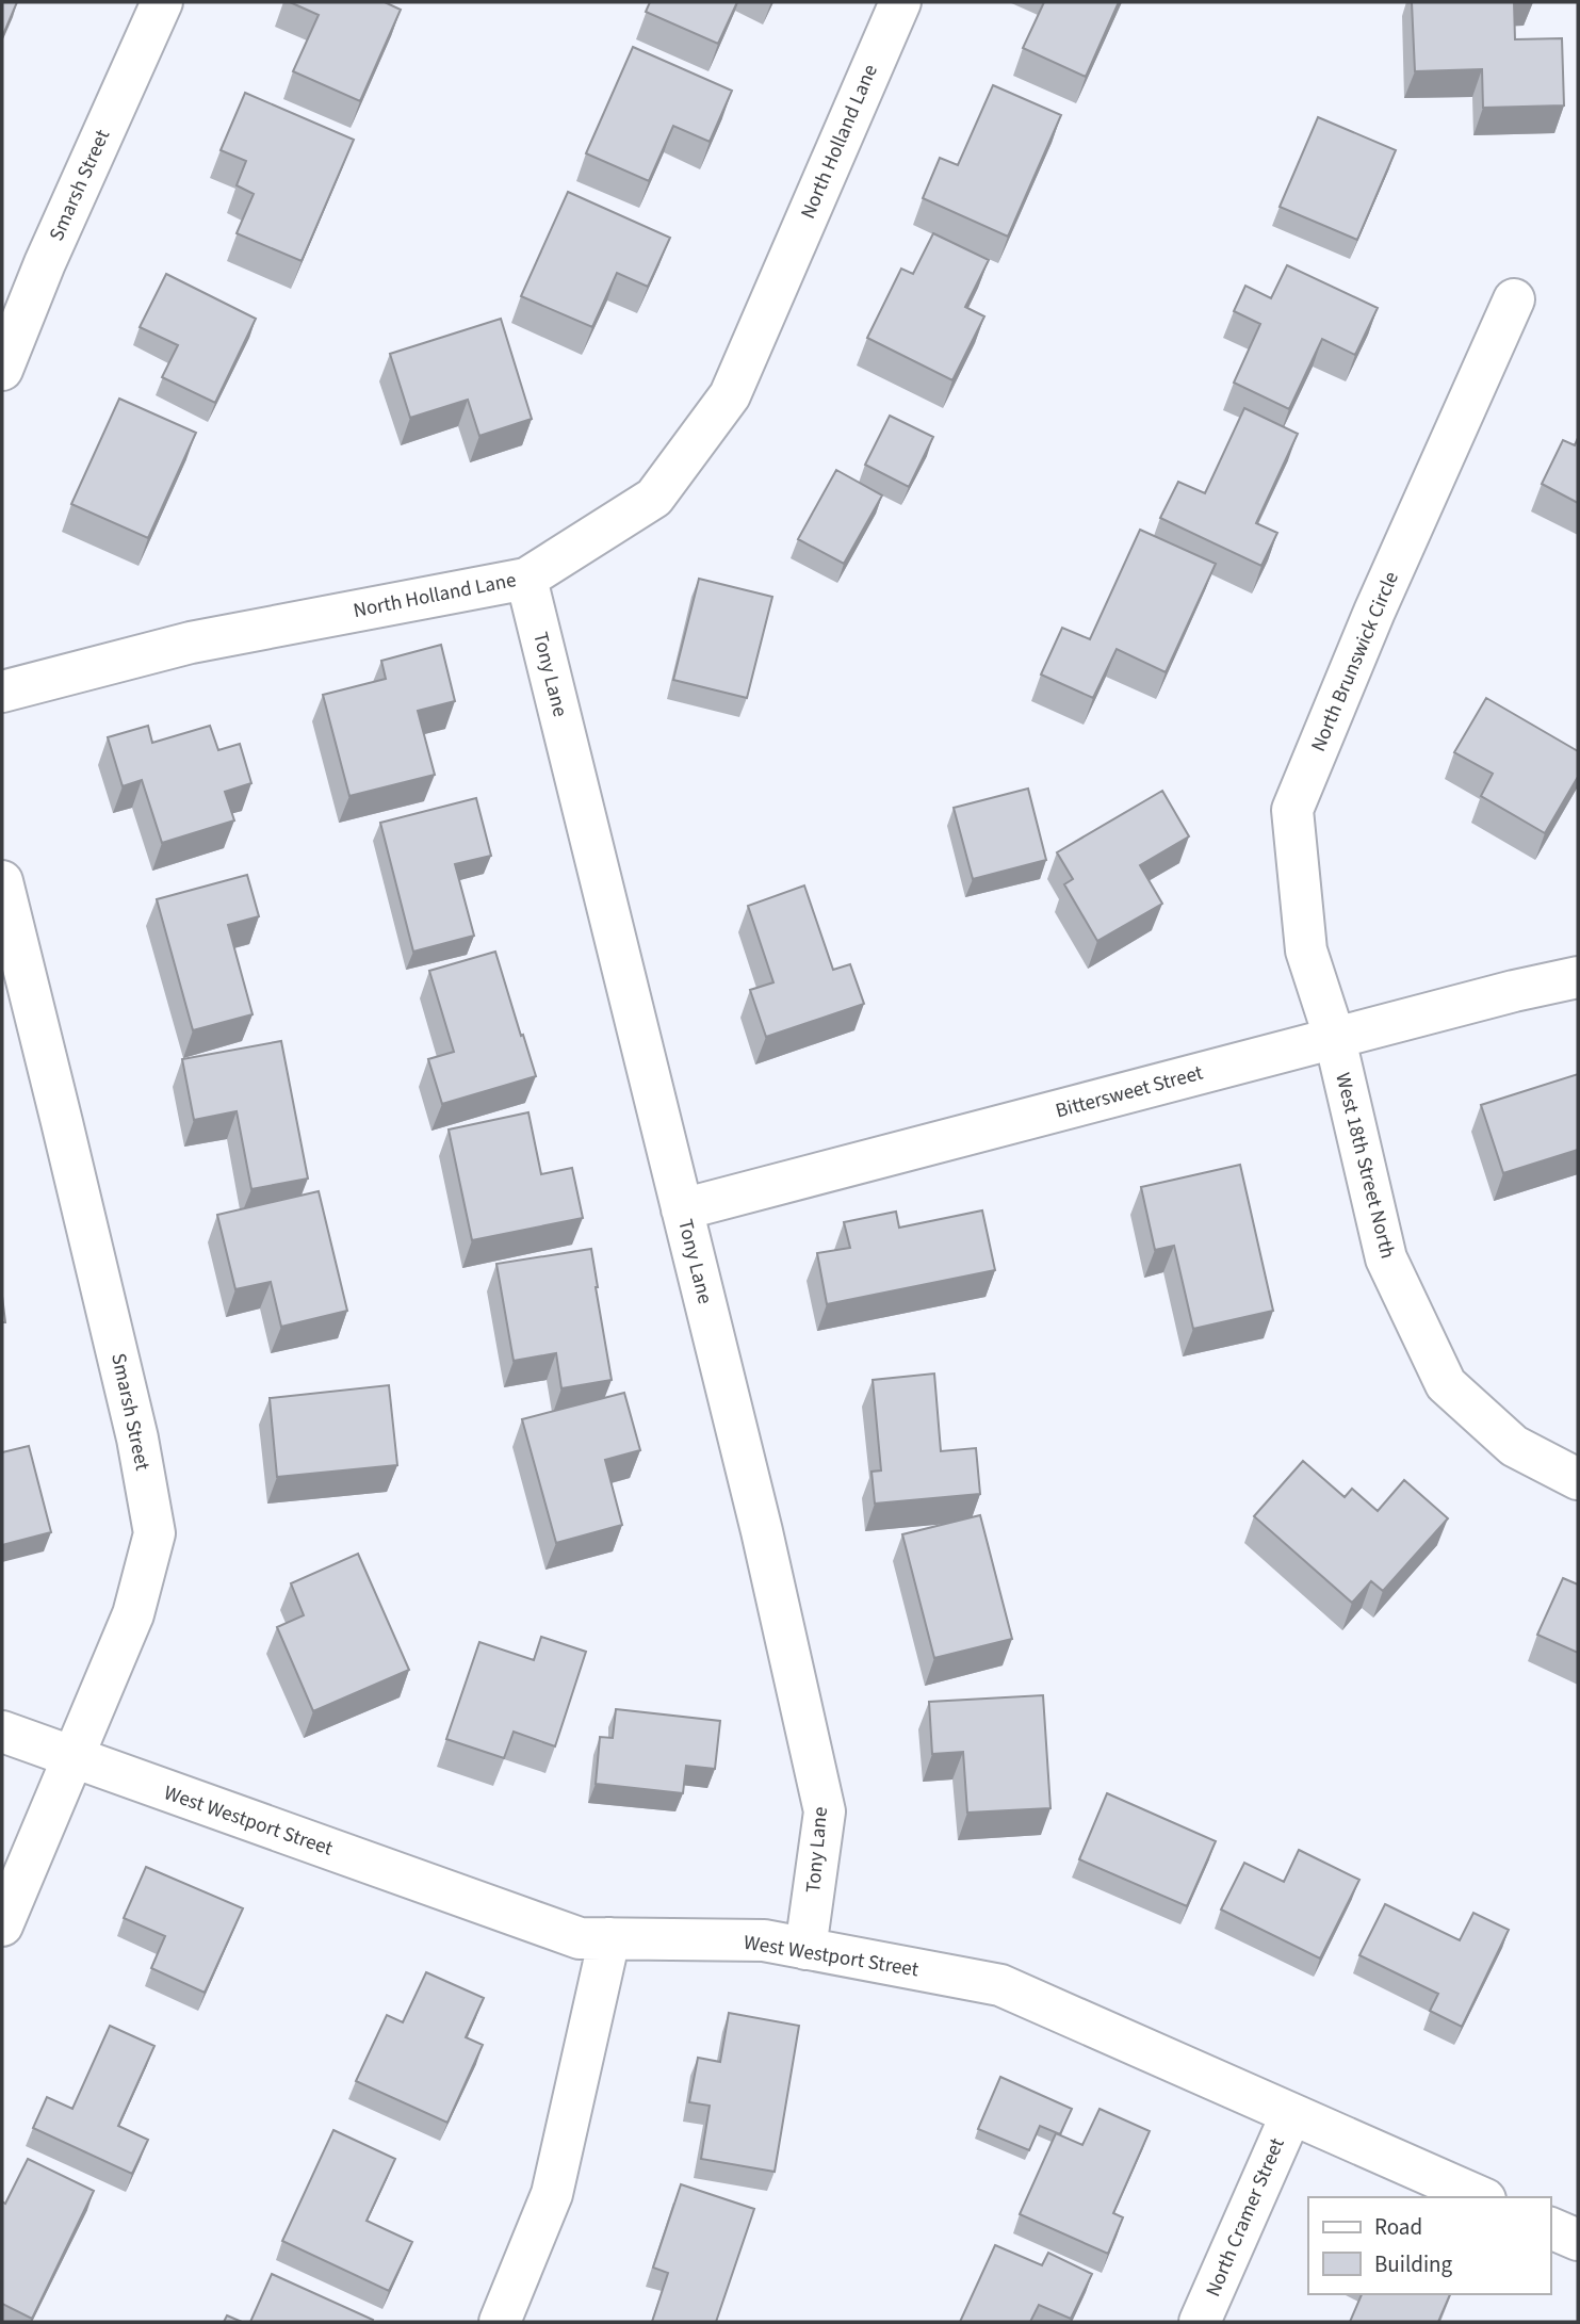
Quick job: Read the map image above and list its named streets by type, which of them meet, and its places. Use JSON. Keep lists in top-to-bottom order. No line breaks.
{"streets":{"street":["North Holland Lane","Smarsh Street","North Brunswick Circle","Tony Lane","Bittersweet Street","West 18th Street North","West Westport Street","North Cramer Street"]},"crossings":[["North Holland Lane","Tony Lane"],["Smarsh Street","West Westport Street"],["North Brunswick Circle","Bittersweet Street"],["North Brunswick Circle","West 18th Street North"],["Tony Lane","Bittersweet Street"],["Tony Lane","West Westport Street"],["Bittersweet Street","West 18th Street North"],["West Westport Street","North Cramer Street"]],"legend":["Road","Building"]}
